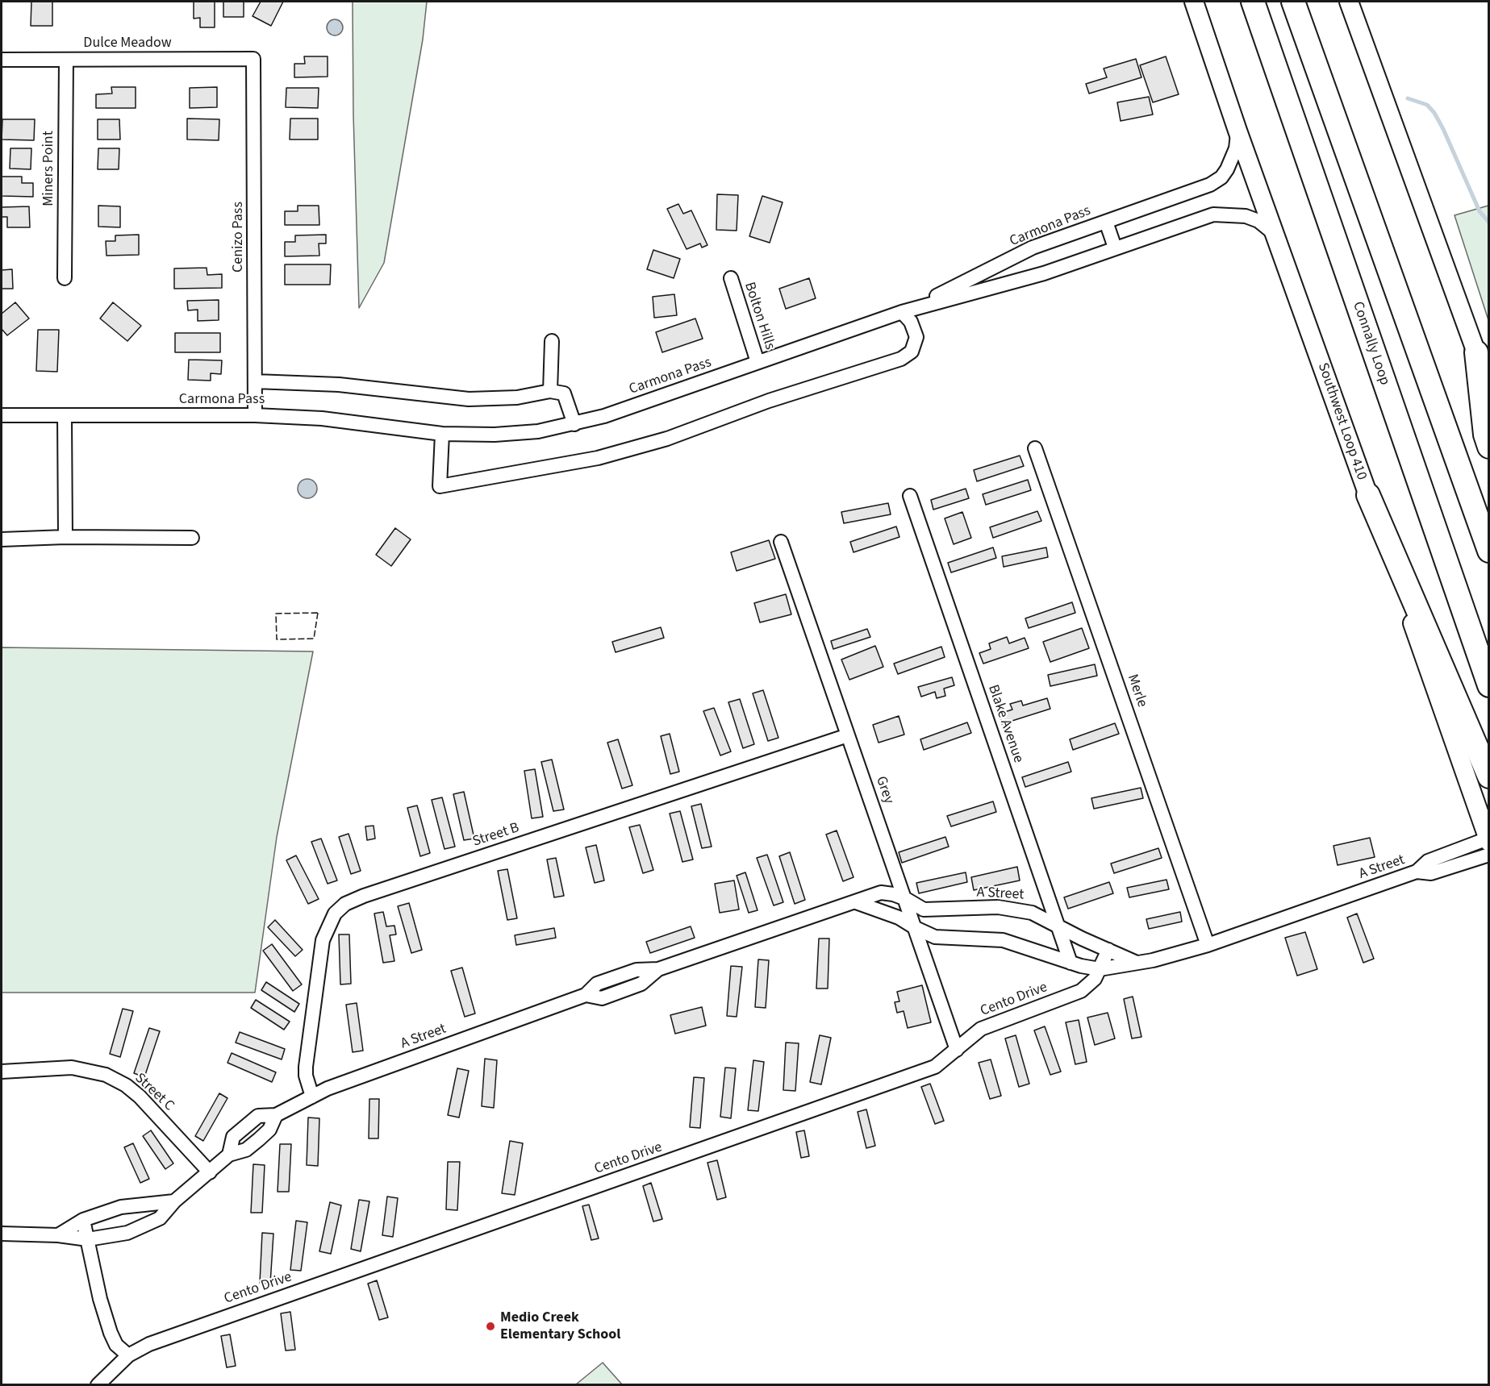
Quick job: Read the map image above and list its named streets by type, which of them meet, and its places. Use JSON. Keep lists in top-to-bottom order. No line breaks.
{"streets":{"highway":["Connally Loop"],"main road":["Southwest Loop 410"],"street":["Dulce Meadow","Miners Point","Carmona Pass","Cenizo Pass","Bolton Hills","Merle","Blake Avenue","Grey","Street B","A Street","Cento Drive","Street C"]},"crossings":[["Dulce Meadow","Miners Point"],["Dulce Meadow","Cenizo Pass"],["Carmona Pass","Cenizo Pass"],["Carmona Pass","Bolton Hills"],["Carmona Pass","Southwest Loop 410"],["Southwest Loop 410","A Street"],["Merle","A Street"],["Blake Avenue","A Street"],["Grey","Street B"],["Grey","A Street"],["Grey","Cento Drive"],["Street B","A Street"],["A Street","Cento Drive"],["A Street","Street C"]],"places":["Medio Creek Elementary School"]}
